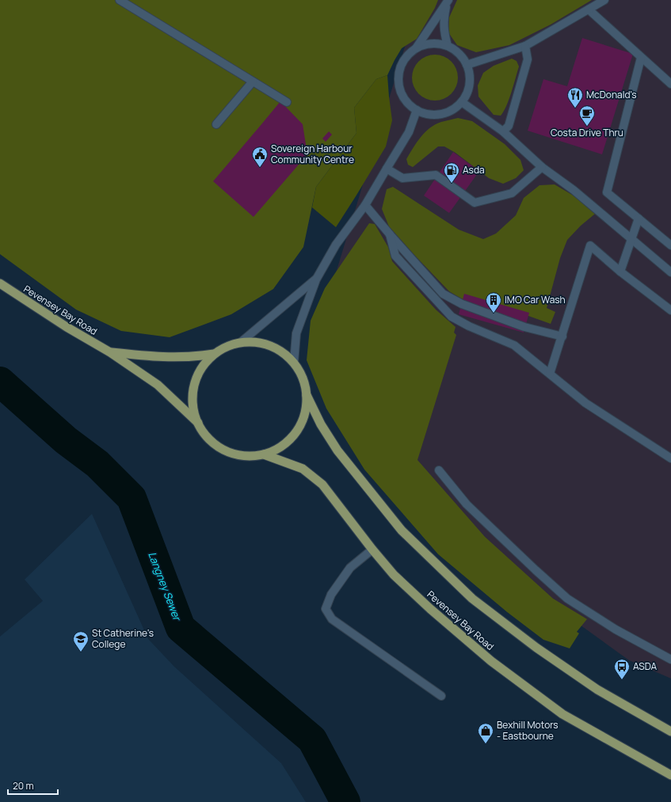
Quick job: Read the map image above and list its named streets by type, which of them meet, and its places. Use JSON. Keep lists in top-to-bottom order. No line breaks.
{"streets":{"main road":["Pevensey Bay Road"]},"water":["Langney Sewer"],"places":{"restaurant":["McDonald's"],"cafe":["Costa Drive Thru"],"public building":["Sovereign Harbour Community Centre"],"fuel station":["Asda"],"building":["IMO Car Wash"],"school or university":["St Catherine's College"],"bus stop":["ASDA"],"shop":["Bexhill Motors - Eastbourne"]},"scale_bar":"20 m"}
